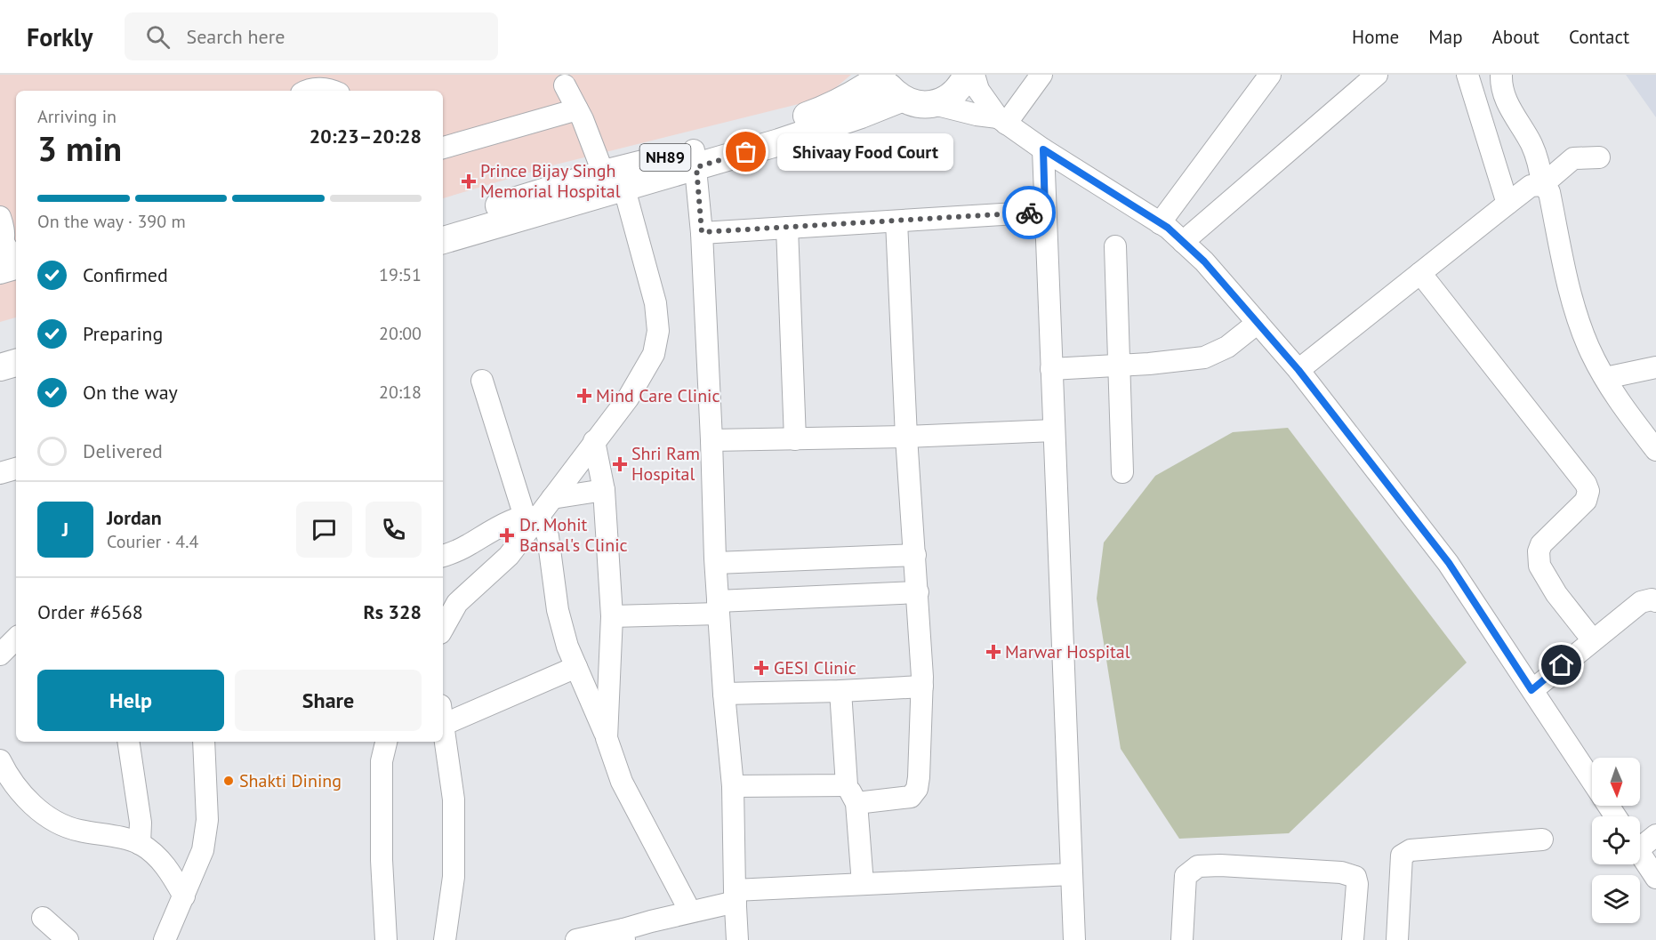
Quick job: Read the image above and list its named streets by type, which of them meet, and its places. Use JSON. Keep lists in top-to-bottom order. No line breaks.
{"streets":{"main road":["NH89"]},"places":{"other":["Shivaay Food Court","Shakti Dining"],"health":["Prince Bijay Singh Memorial Hospital","Mind Care Clinic","Shri Ram Hospital","Dr. Mohit Bansal's Clinic","Marwar Hospital","GESI Clinic"]},"north":"bottom","page":{"header":"Forkly","search":"Search here","nav":["Home","Map","About","Contact"],"heading":["3 min","Arriving in","20:23–20:28"],"panel":["Jordan","Courier · 4.4","Order #6568","Rs 328"],"bubble":"Shivaay Food Court","bar":"On the way · 390 m","list":[["Confirmed","19:51"],["Preparing","20:00"],["On the way","20:18"],"Delivered"],"round":"J","buttons":["Help","Share"]}}
